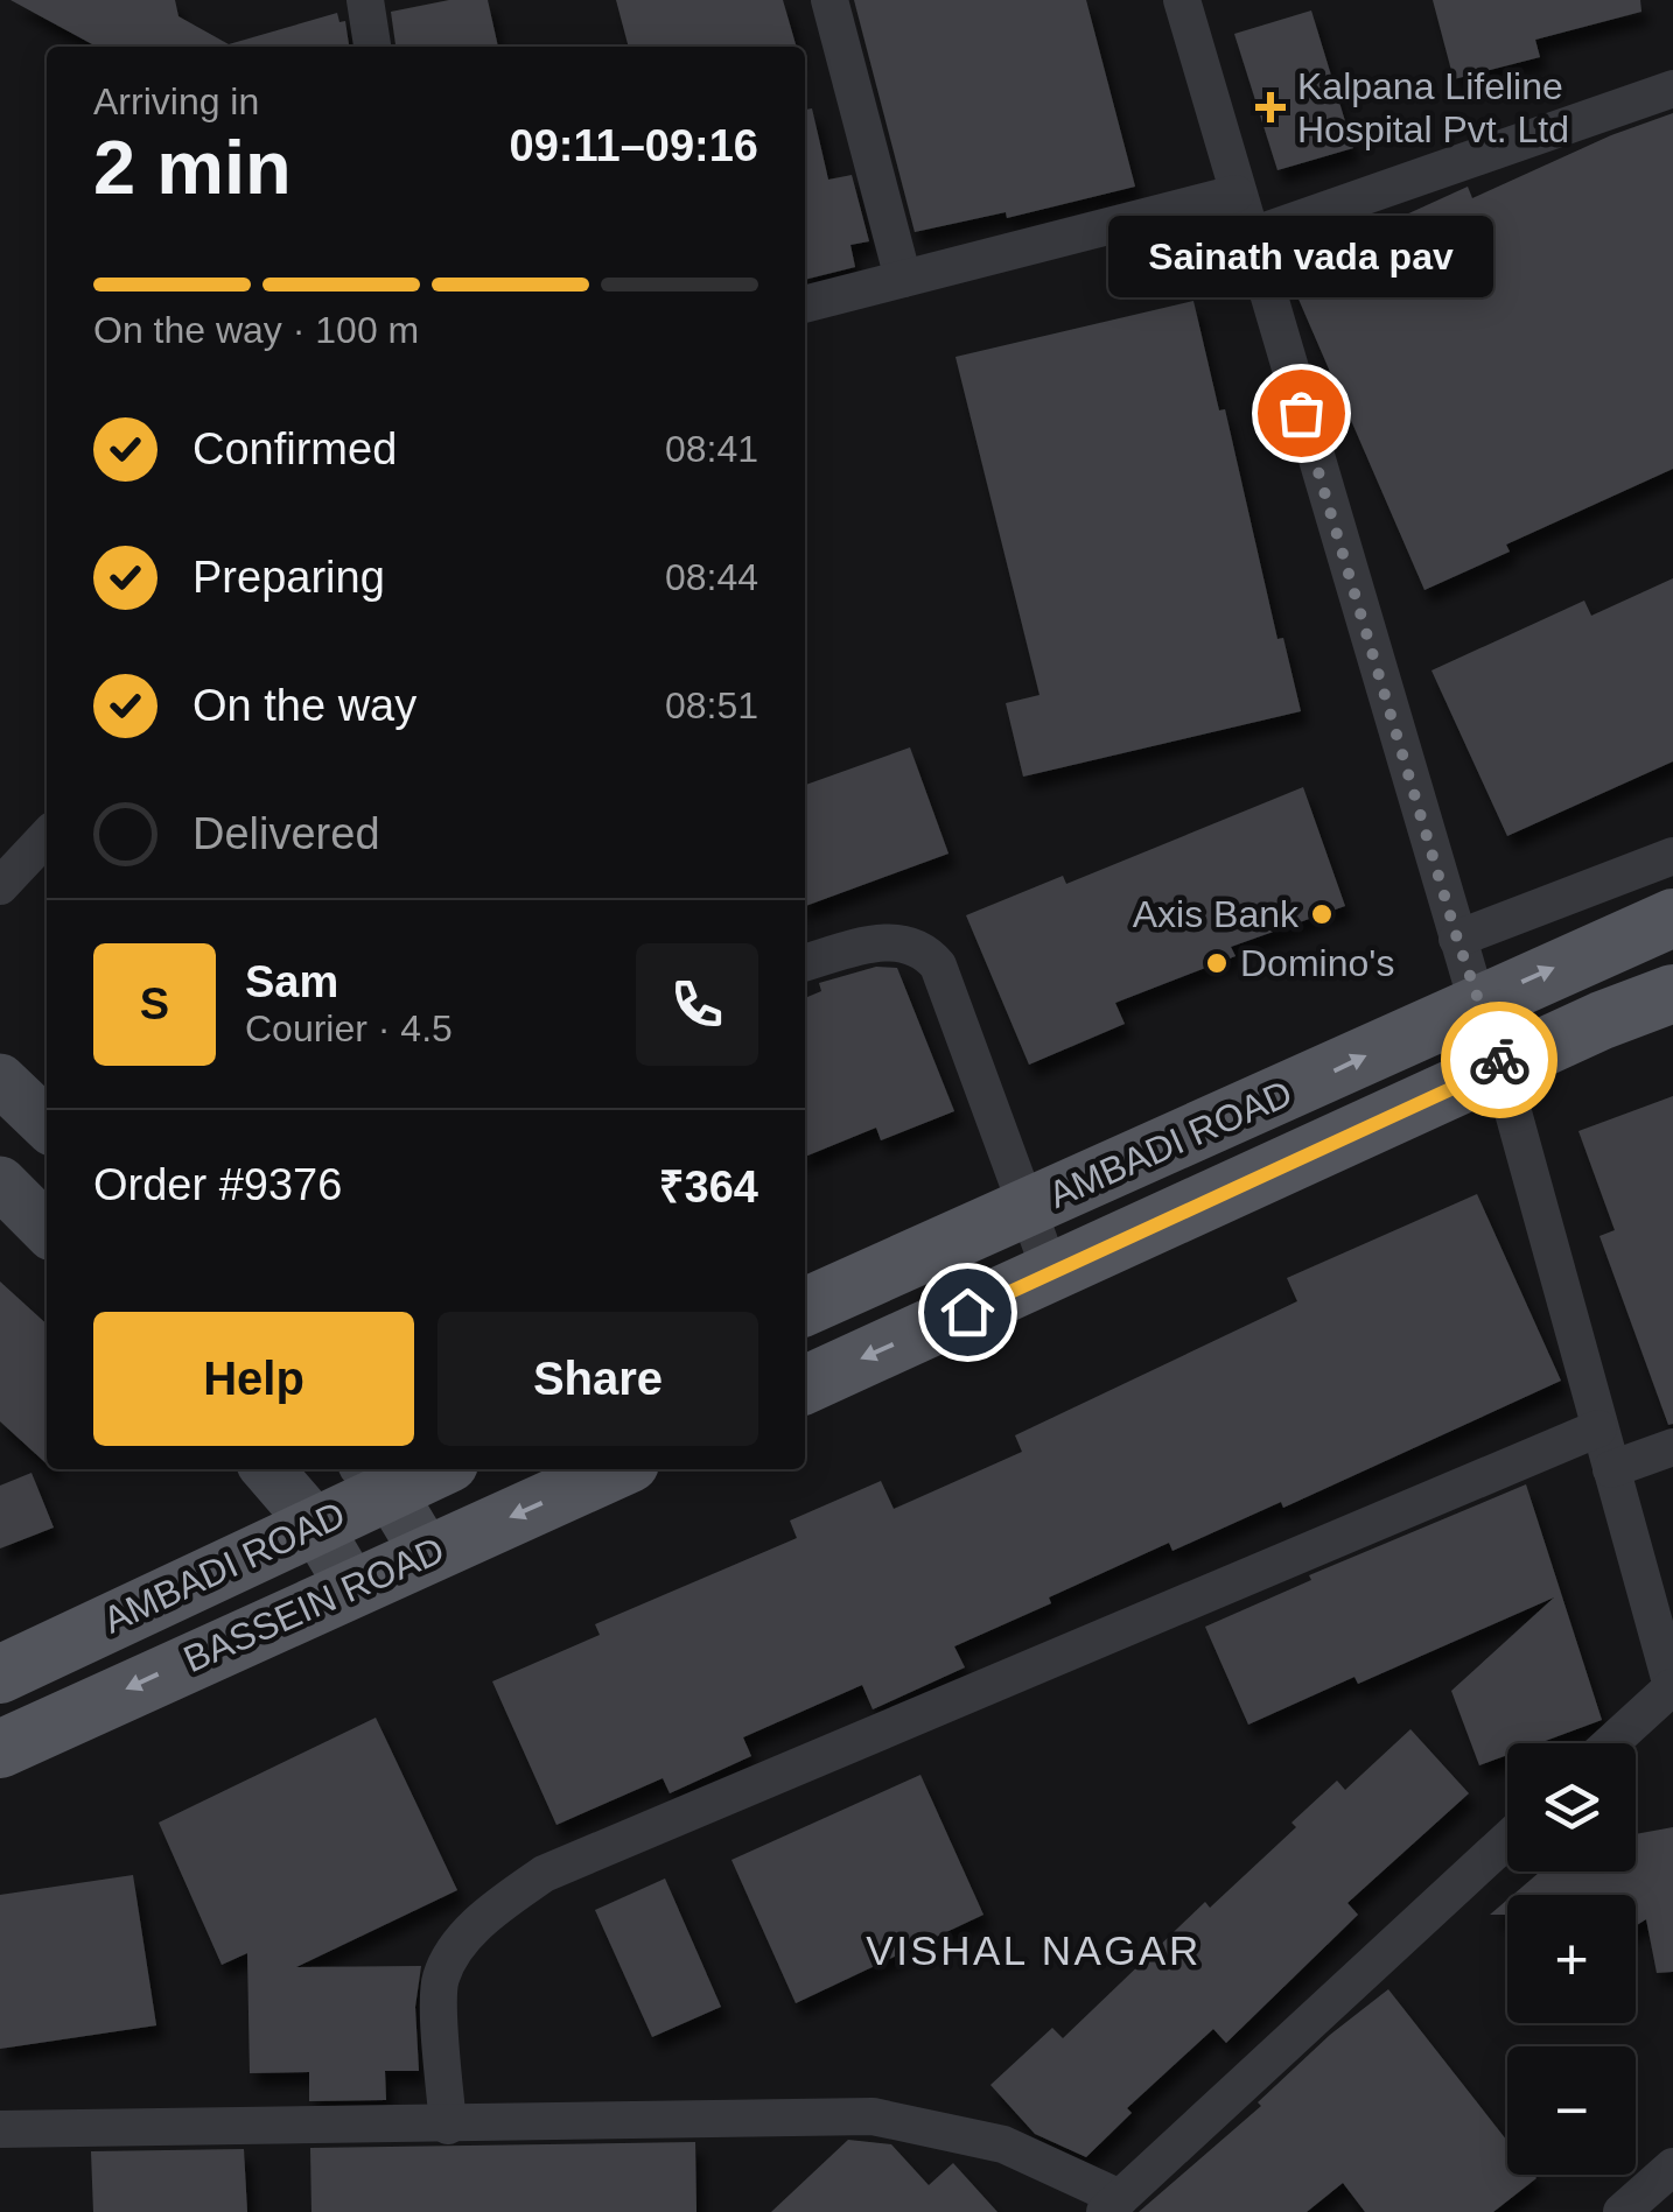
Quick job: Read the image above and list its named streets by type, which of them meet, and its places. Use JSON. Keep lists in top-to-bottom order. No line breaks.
{"streets":{"main road":["AMBADI ROAD","BASSEIN ROAD"]},"one_way":["BASSEIN ROAD"],"districts":["VISHAL NAGAR"],"places":{"health":["Kalpana Lifeline Hospital Pvt. Ltd"],"other":["Sainath vada pav","Axis Bank","Domino's"]},"page":{"heading":["2 min","Arriving in","09:11–09:16"],"panel":["Sam","Courier · 4.5","Order #9376","₹364"],"bubble":"Sainath vada pav","bar":"On the way · 100 m","list":[["Confirmed","08:41"],["Preparing","08:44"],["On the way","08:51"],"Delivered"],"round":"S","buttons":["Help","Share"],"map_buttons":["+","−"]}}
